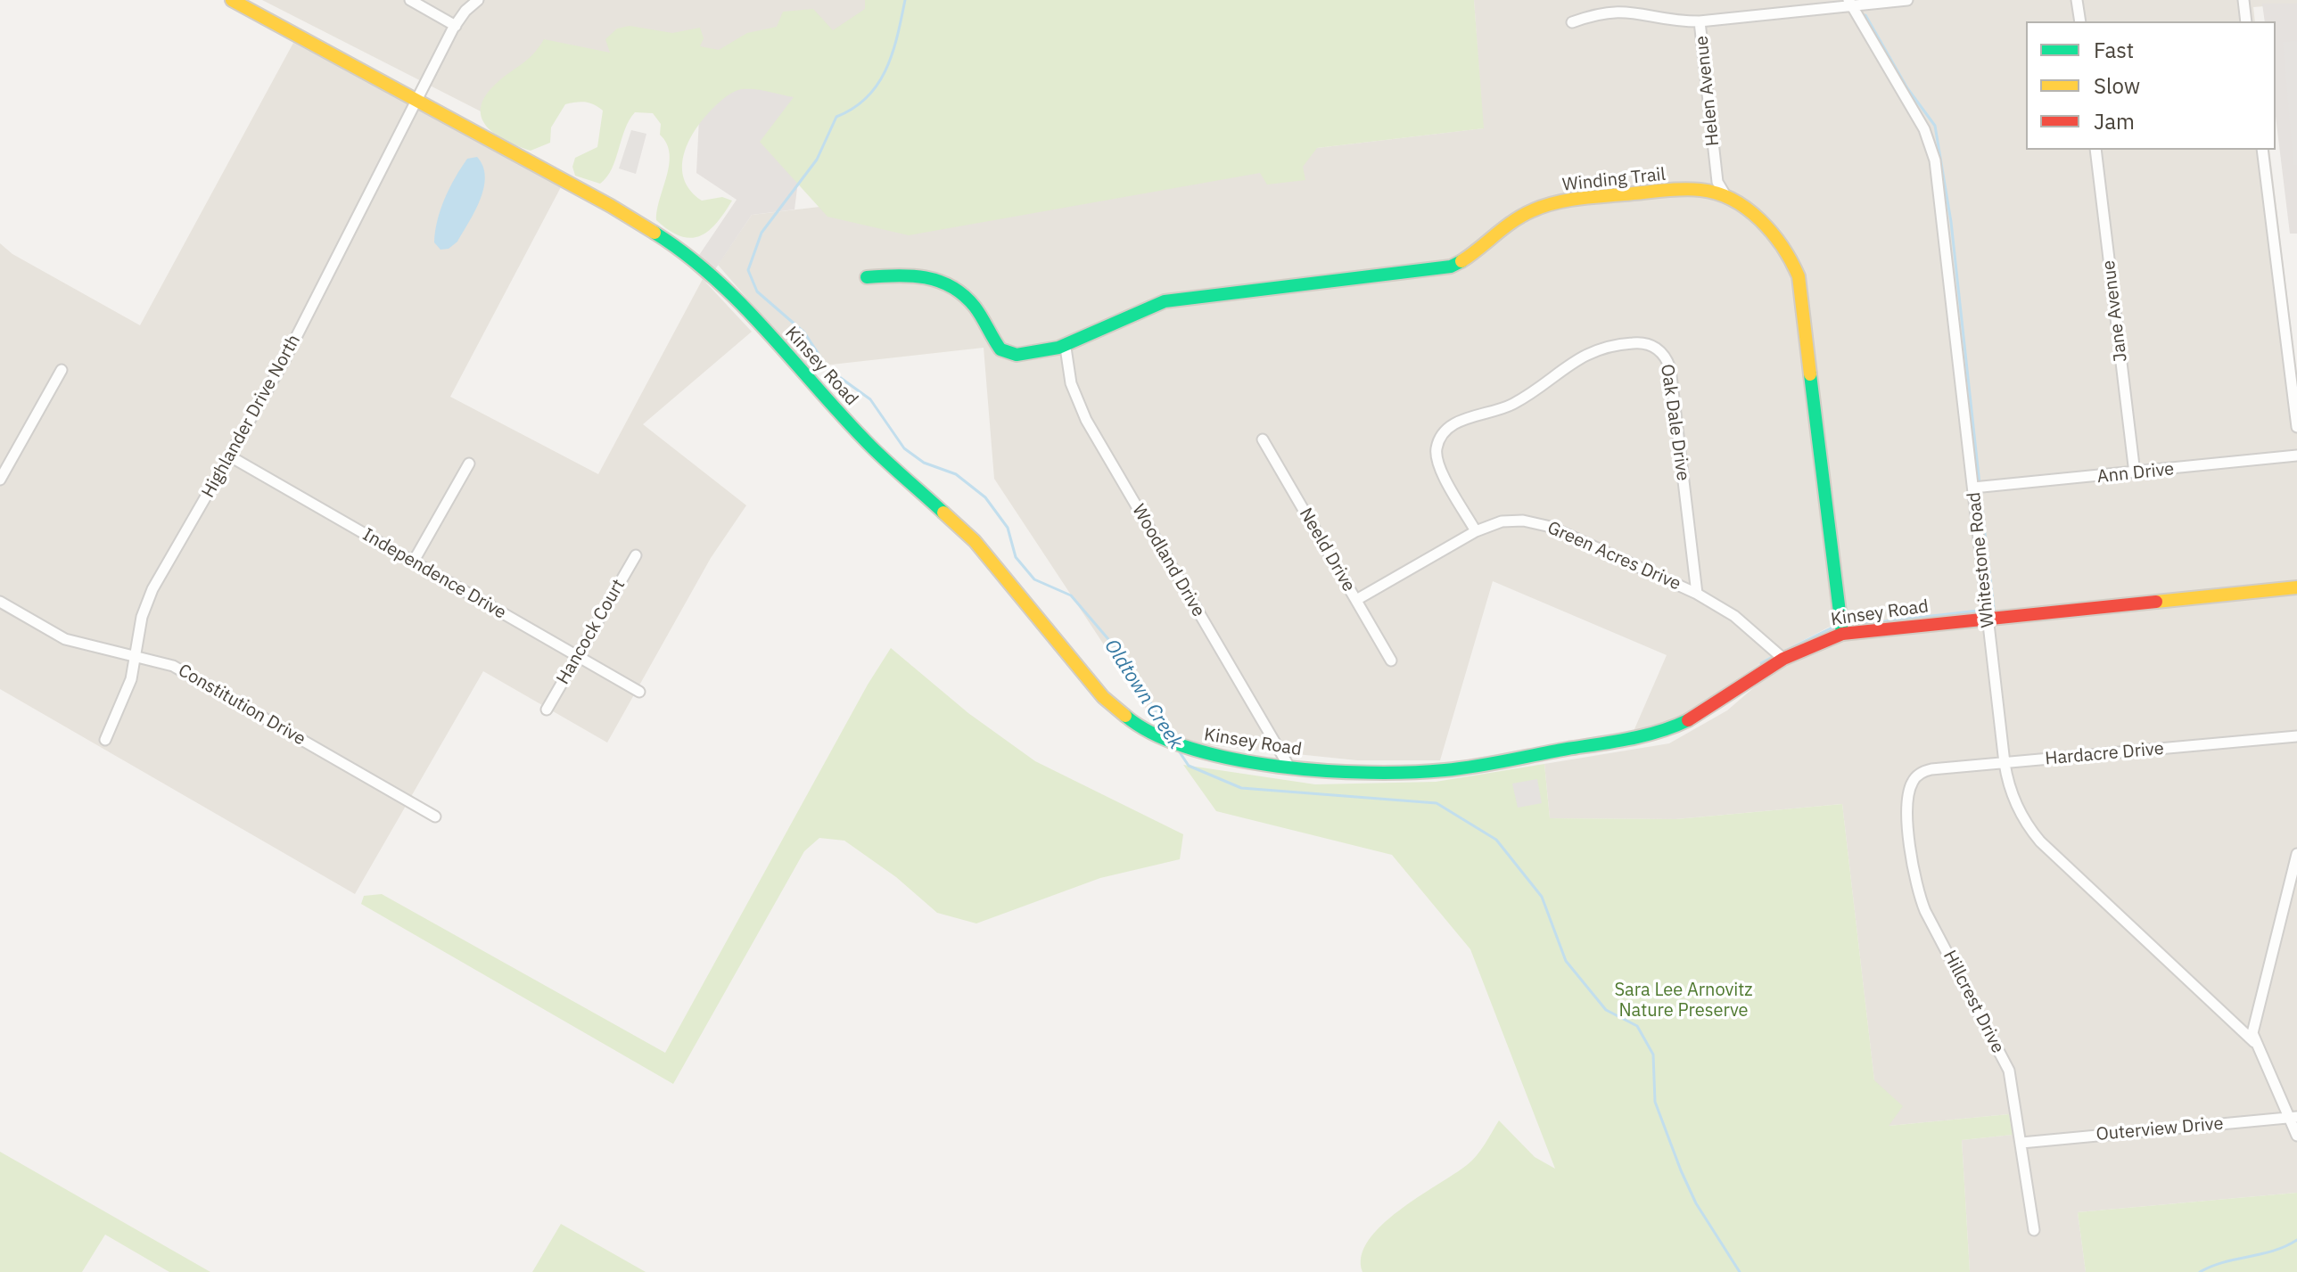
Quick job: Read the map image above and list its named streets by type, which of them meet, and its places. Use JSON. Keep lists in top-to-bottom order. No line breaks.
{"streets":{"street":["Helen Avenue","Winding Trail","Jane Avenue","Kinsey Road","Highlander Drive North","Oak Dale Drive","Ann Drive","Neeld Drive","Green Acres Drive","Whitestone Road","Woodland Drive","Independence Drive","Hancock Court","Constitution Drive","Hardacre Drive","Hillcrest Drive","Outerview Drive"]},"crossings":[["Helen Avenue","Winding Trail"],["Helen Avenue","Whitestone Road"],["Winding Trail","Woodland Drive"],["Jane Avenue","Ann Drive"],["Kinsey Road","Highlander Drive North"],["Kinsey Road","Green Acres Drive"],["Kinsey Road","Whitestone Road"],["Kinsey Road","Woodland Drive"],["Highlander Drive North","Independence Drive"],["Highlander Drive North","Constitution Drive"],["Oak Dale Drive","Green Acres Drive"],["Ann Drive","Whitestone Road"],["Neeld Drive","Green Acres Drive"],["Whitestone Road","Hardacre Drive"],["Independence Drive","Hancock Court"],["Hardacre Drive","Hillcrest Drive"],["Hillcrest Drive","Outerview Drive"]],"water":["Oldtown Creek"],"parks":["Sara Lee Arnovitz Nature Preserve"],"legend":["Fast","Slow","Jam"]}
